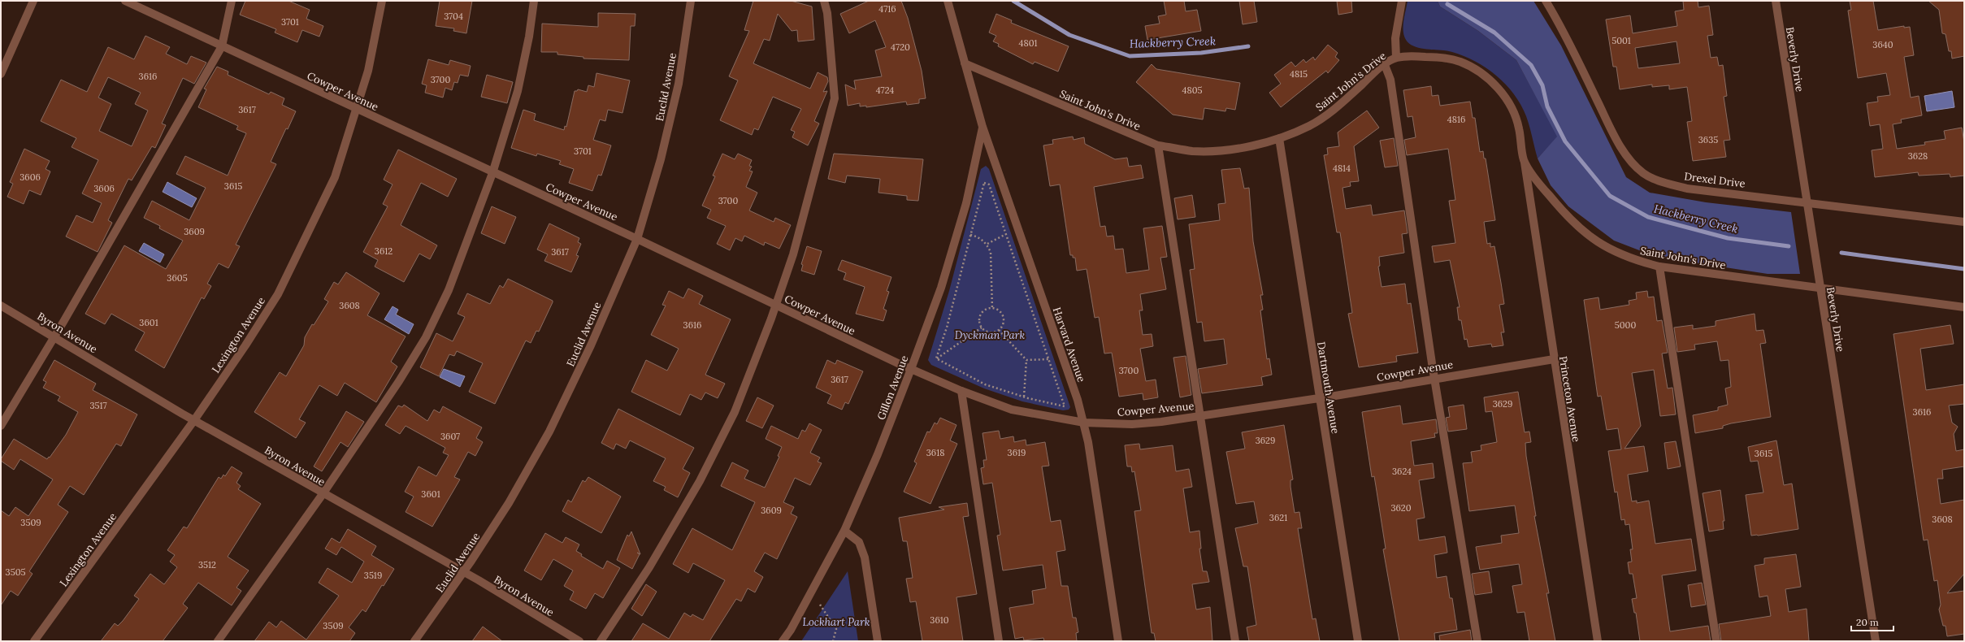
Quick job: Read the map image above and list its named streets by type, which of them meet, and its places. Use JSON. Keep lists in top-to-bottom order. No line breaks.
{"streets":{"street":["Beverly Drive","Saint John's Drive","Euclid Avenue","Cowper Avenue","Drexel Drive","Byron Avenue","Lexington Avenue","Harvard Avenue","Gillon Avenue","Dartmouth Avenue","Princeton Avenue"]},"crossings":[["Beverly Drive","Saint John's Drive"],["Beverly Drive","Drexel Drive"],["Saint John's Drive","Harvard Avenue"],["Saint John's Drive","Dartmouth Avenue"],["Saint John's Drive","Princeton Avenue"],["Euclid Avenue","Cowper Avenue"],["Euclid Avenue","Byron Avenue"],["Cowper Avenue","Lexington Avenue"],["Cowper Avenue","Harvard Avenue"],["Cowper Avenue","Gillon Avenue"],["Cowper Avenue","Dartmouth Avenue"],["Cowper Avenue","Princeton Avenue"],["Byron Avenue","Lexington Avenue"],["Harvard Avenue","Gillon Avenue"]],"water":["Hackberry Creek"],"parks":["Dyckman Park","Lockhart Park"],"house_numbers":["4716","3704","3701","5001","4801","3640","4720","4815","3616","3700","4724","4805","3617","4816","3635","3701","3628","4814","3606","3615","3606","3700","3609","3612","3617","3605","3608","3601","3616","5000","3700","3617","3629","3517","3616","3607","3629","3618","3619","3615","3624","3601","3620","3609","3621","3608","3509","3512","3505","3519","3610","3509"],"scale_bar":"20 m"}
